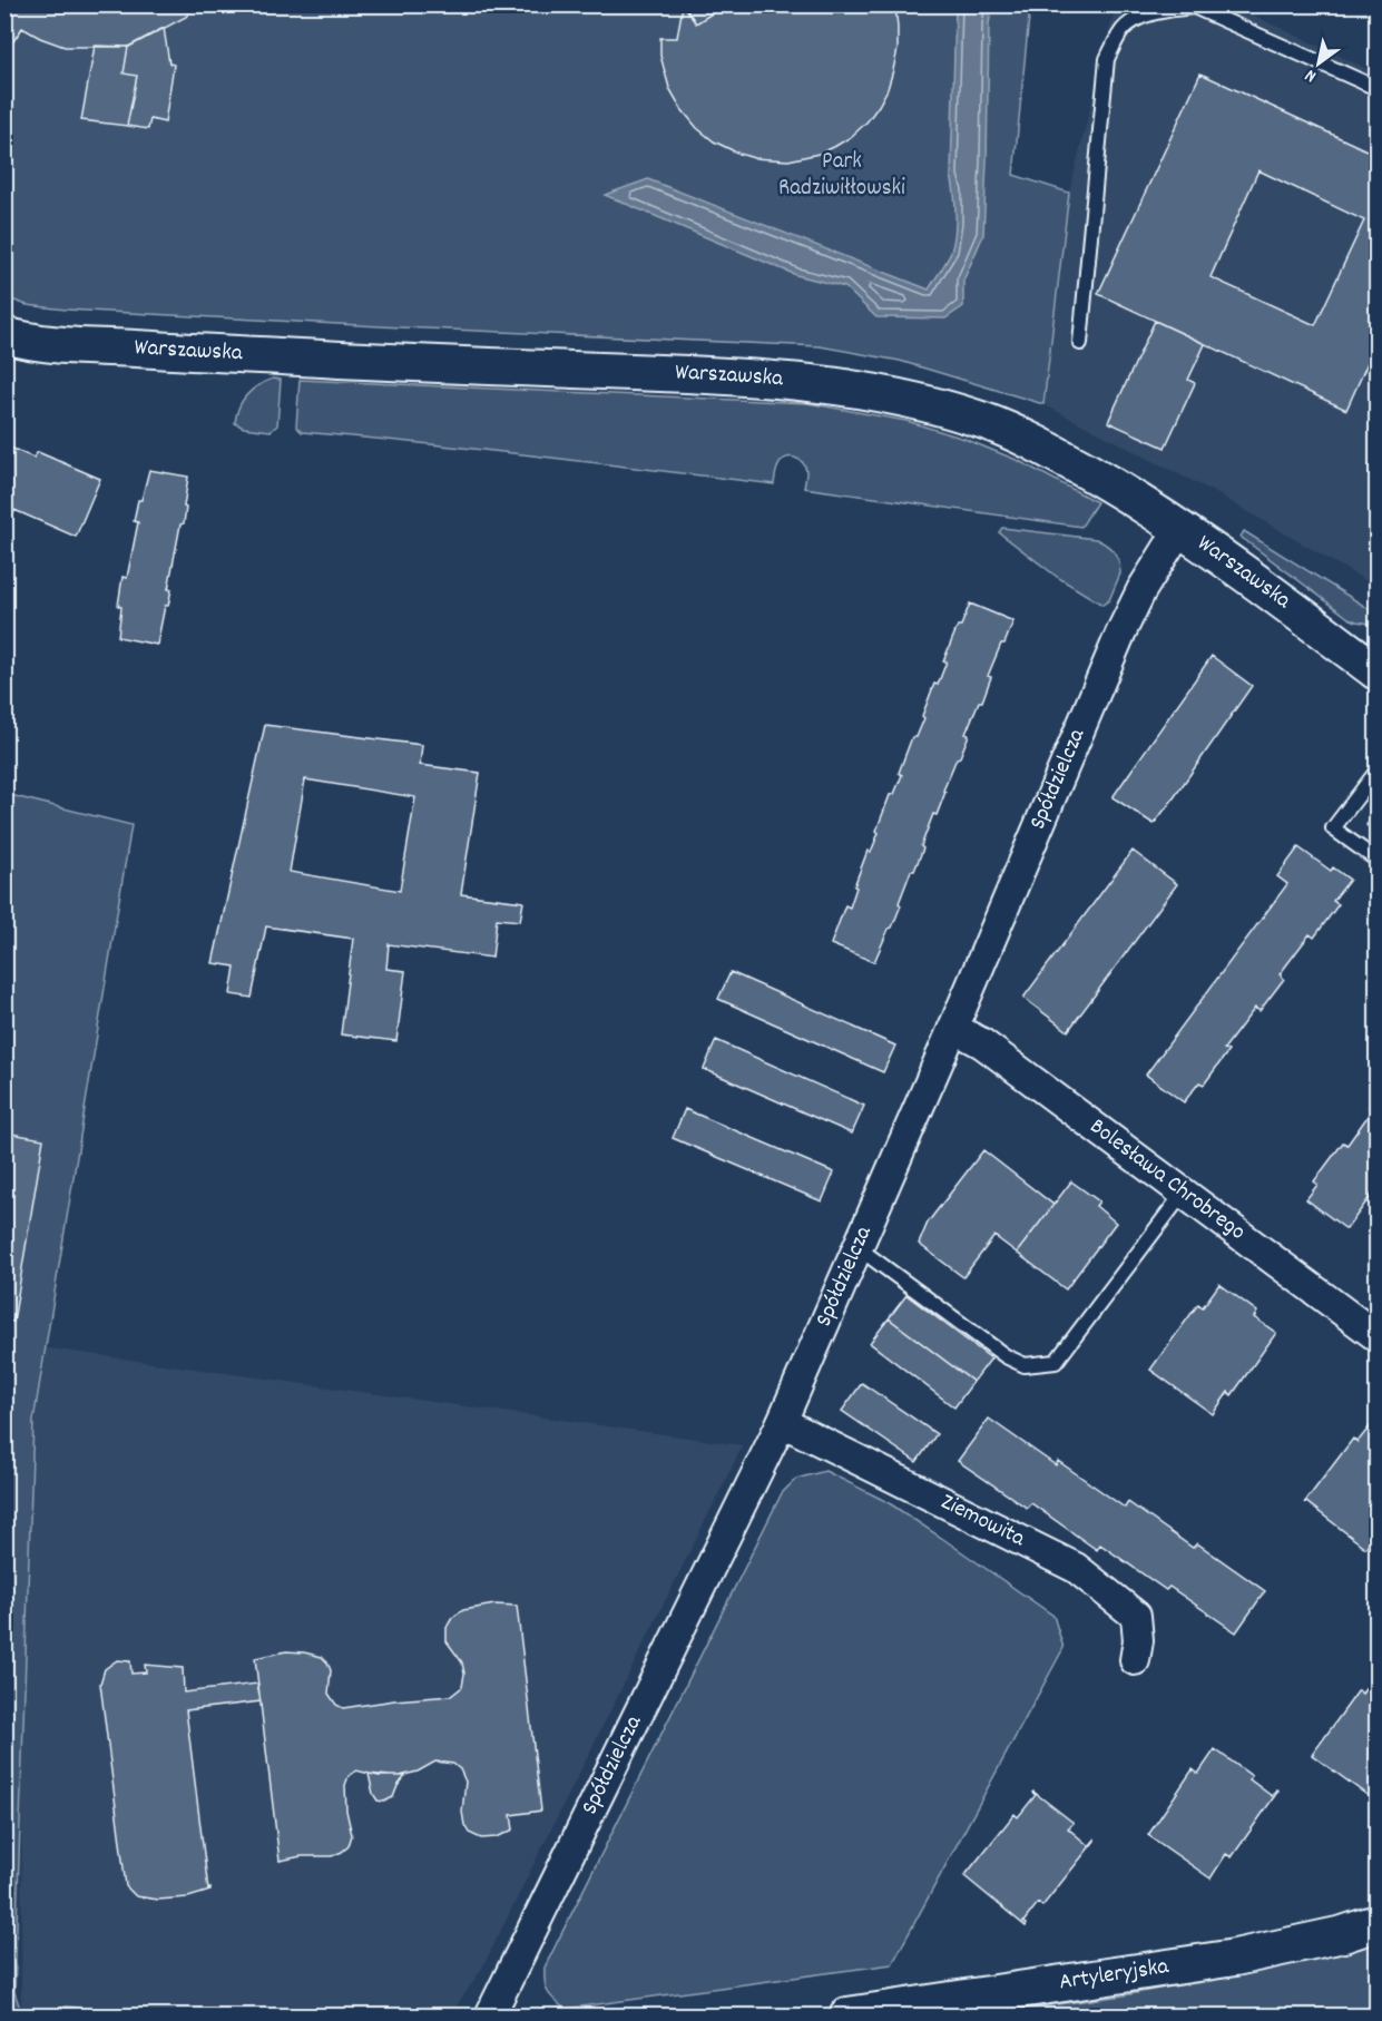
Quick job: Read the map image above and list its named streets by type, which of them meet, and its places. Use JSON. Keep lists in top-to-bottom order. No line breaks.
{"streets":{"street":["Warszawska","Spółdzielcza","Bolesława Chrobrego","Ziemowita","Artyleryjska"]},"crossings":[["Warszawska","Spółdzielcza"],["Spółdzielcza","Bolesława Chrobrego"],["Spółdzielcza","Ziemowita"]],"parks":["Park Radziwiłłowski"],"north":"bottom left"}
